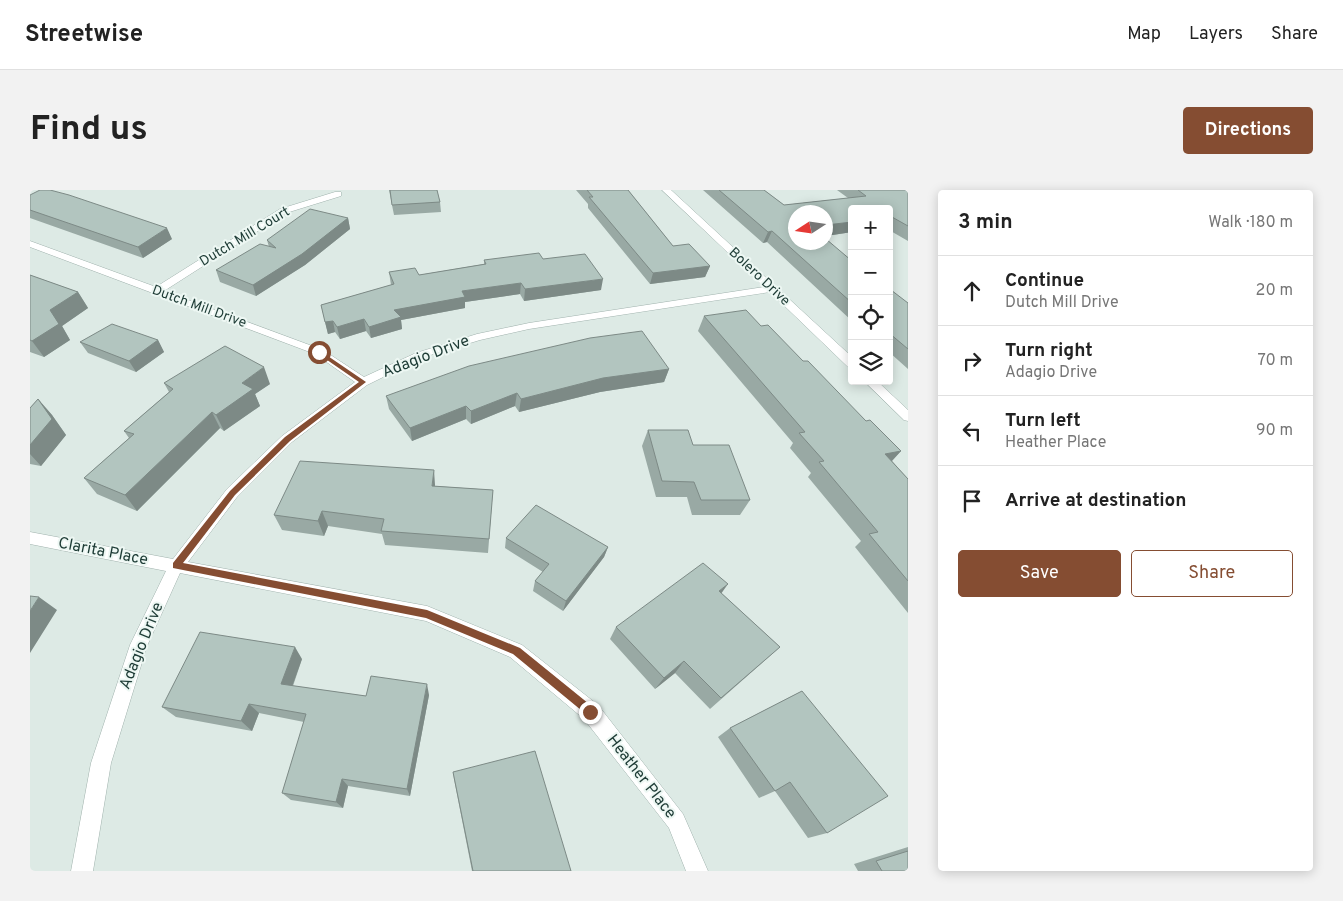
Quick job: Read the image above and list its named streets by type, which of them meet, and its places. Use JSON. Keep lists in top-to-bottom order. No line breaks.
{"streets":{"street":["Dutch Mill Court","Bolero Drive","Dutch Mill Drive","Adagio Drive","Clarita Place","Heather Place"]},"crossings":[["Dutch Mill Court","Dutch Mill Drive"],["Bolero Drive","Adagio Drive"],["Dutch Mill Drive","Adagio Drive"],["Adagio Drive","Clarita Place"],["Adagio Drive","Heather Place"],["Clarita Place","Heather Place"]],"north":"left","page":{"header":"Streetwise","nav":["Map","Layers","Share"],"buttons":["Directions",["Save","Share"]],"title":"Find us","heading":["3 min","Walk · 180 m"],"map_buttons":["+","−"],"list":[["Continue","Dutch Mill Drive","20 m"],["Turn right","Adagio Drive","70 m"],["Turn left","Heather Place","90 m"],"Arrive at destination"]}}
